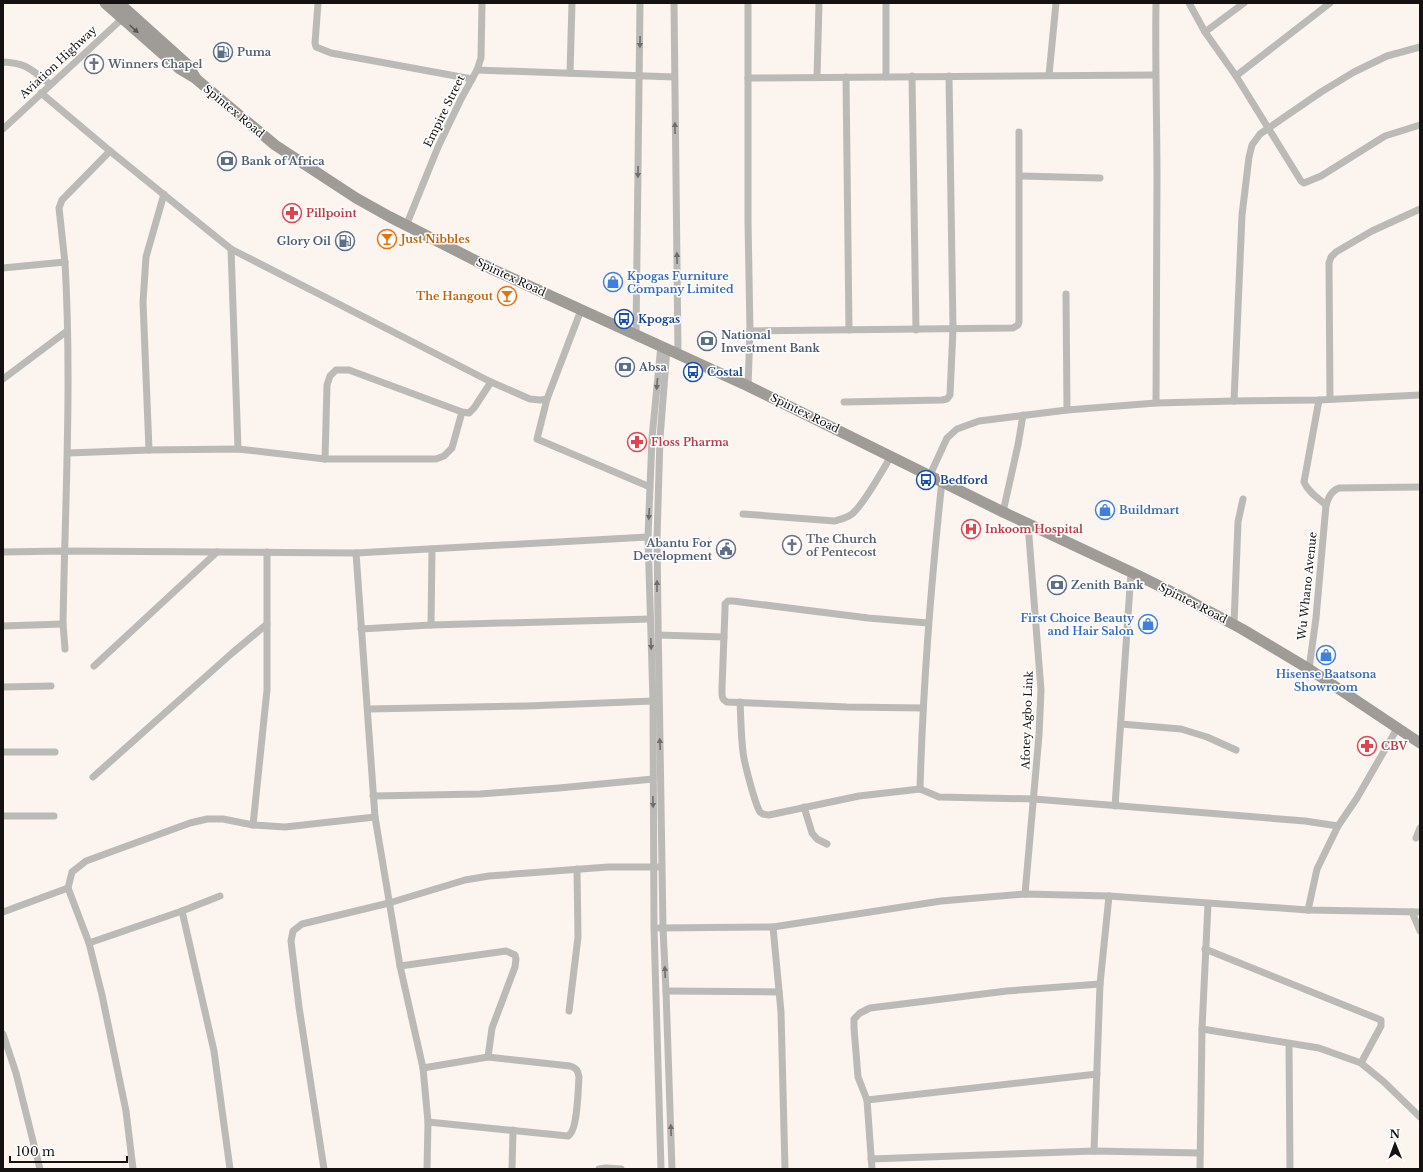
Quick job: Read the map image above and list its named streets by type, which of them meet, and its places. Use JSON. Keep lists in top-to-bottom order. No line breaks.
{"streets":{"main road":["Spintex Road"],"street":["Aviation Highway","Empire Street","Wu Whano Avenue","Afotey Agbo Link"]},"crossings":[["Aviation Highway","Spintex Road"],["Spintex Road","Empire Street"],["Spintex Road","Wu Whano Avenue"],["Spintex Road","Afotey Agbo Link"]],"places":{"fuel station":["Puma","Glory Oil"],"church":["Winners Chapel","The Church of Pentecost"],"bank":["Bank of Africa","National Investment Bank","Absa","Zenith Bank"],"pharmacy":["Pillpoint","Floss Pharma","CBV"],"bar":["Just Nibbles","The Hangout"],"shop":["Kpogas Furniture Company Limited","Buildmart","First Choice Beauty and Hair Salon","Hisense Baatsona Showroom"],"bus stop":["Kpogas","Costal","Bedford"],"hospital":["Inkoom Hospital"],"public building":["Abantu For Development"]},"scale_bar":"100 m","north":"top"}
